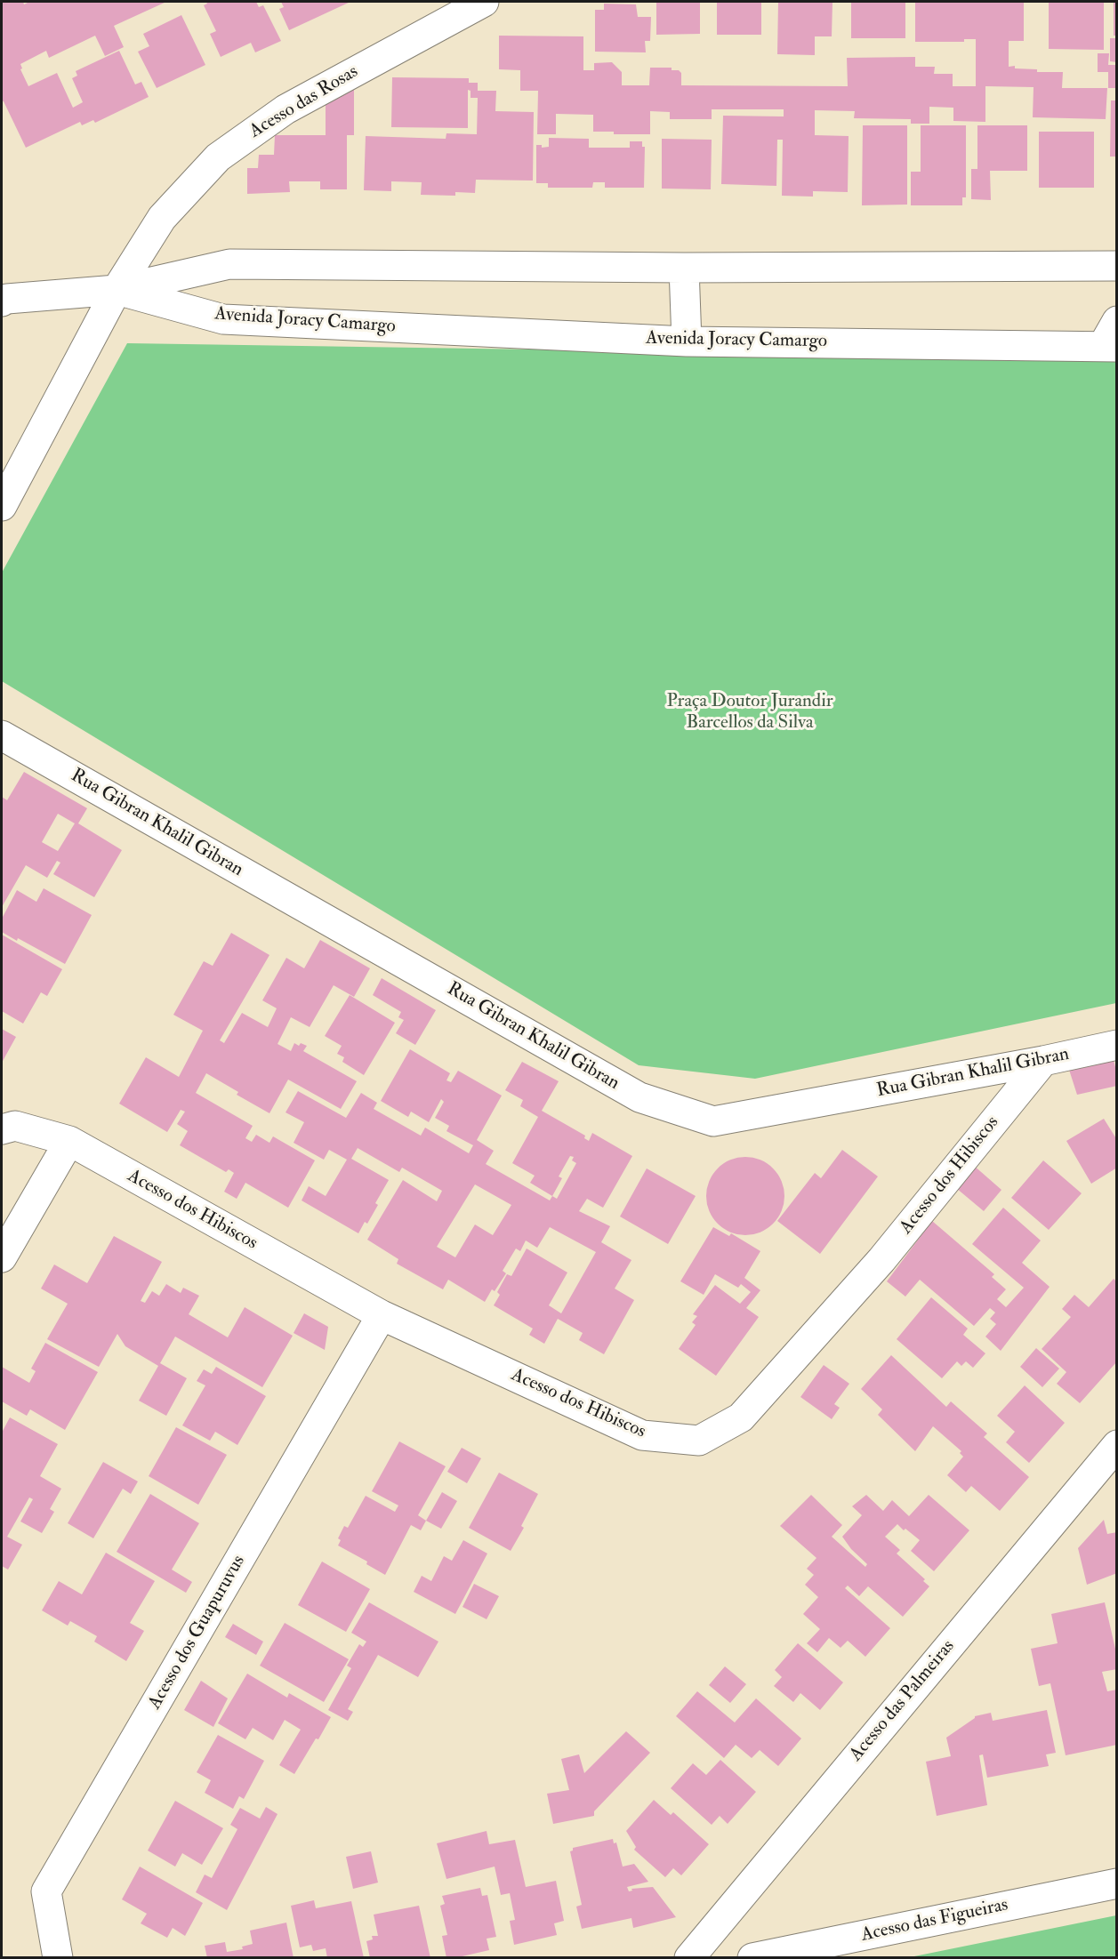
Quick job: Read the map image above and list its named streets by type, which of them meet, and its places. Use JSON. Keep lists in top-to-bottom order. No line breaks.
{"streets":{"street":["Acesso das Rosas","Avenida Joracy Camargo","Rua Gibran Khalil Gibran","Acesso dos Hibiscos","Acesso dos Guapuruvus","Acesso das Palmeiras","Acesso das Figueiras"]},"crossings":[["Acesso das Rosas","Avenida Joracy Camargo"],["Rua Gibran Khalil Gibran","Acesso dos Hibiscos"],["Acesso dos Hibiscos","Acesso dos Guapuruvus"]],"parks":["Praça Doutor Jurandir Barcellos da Silva"]}
